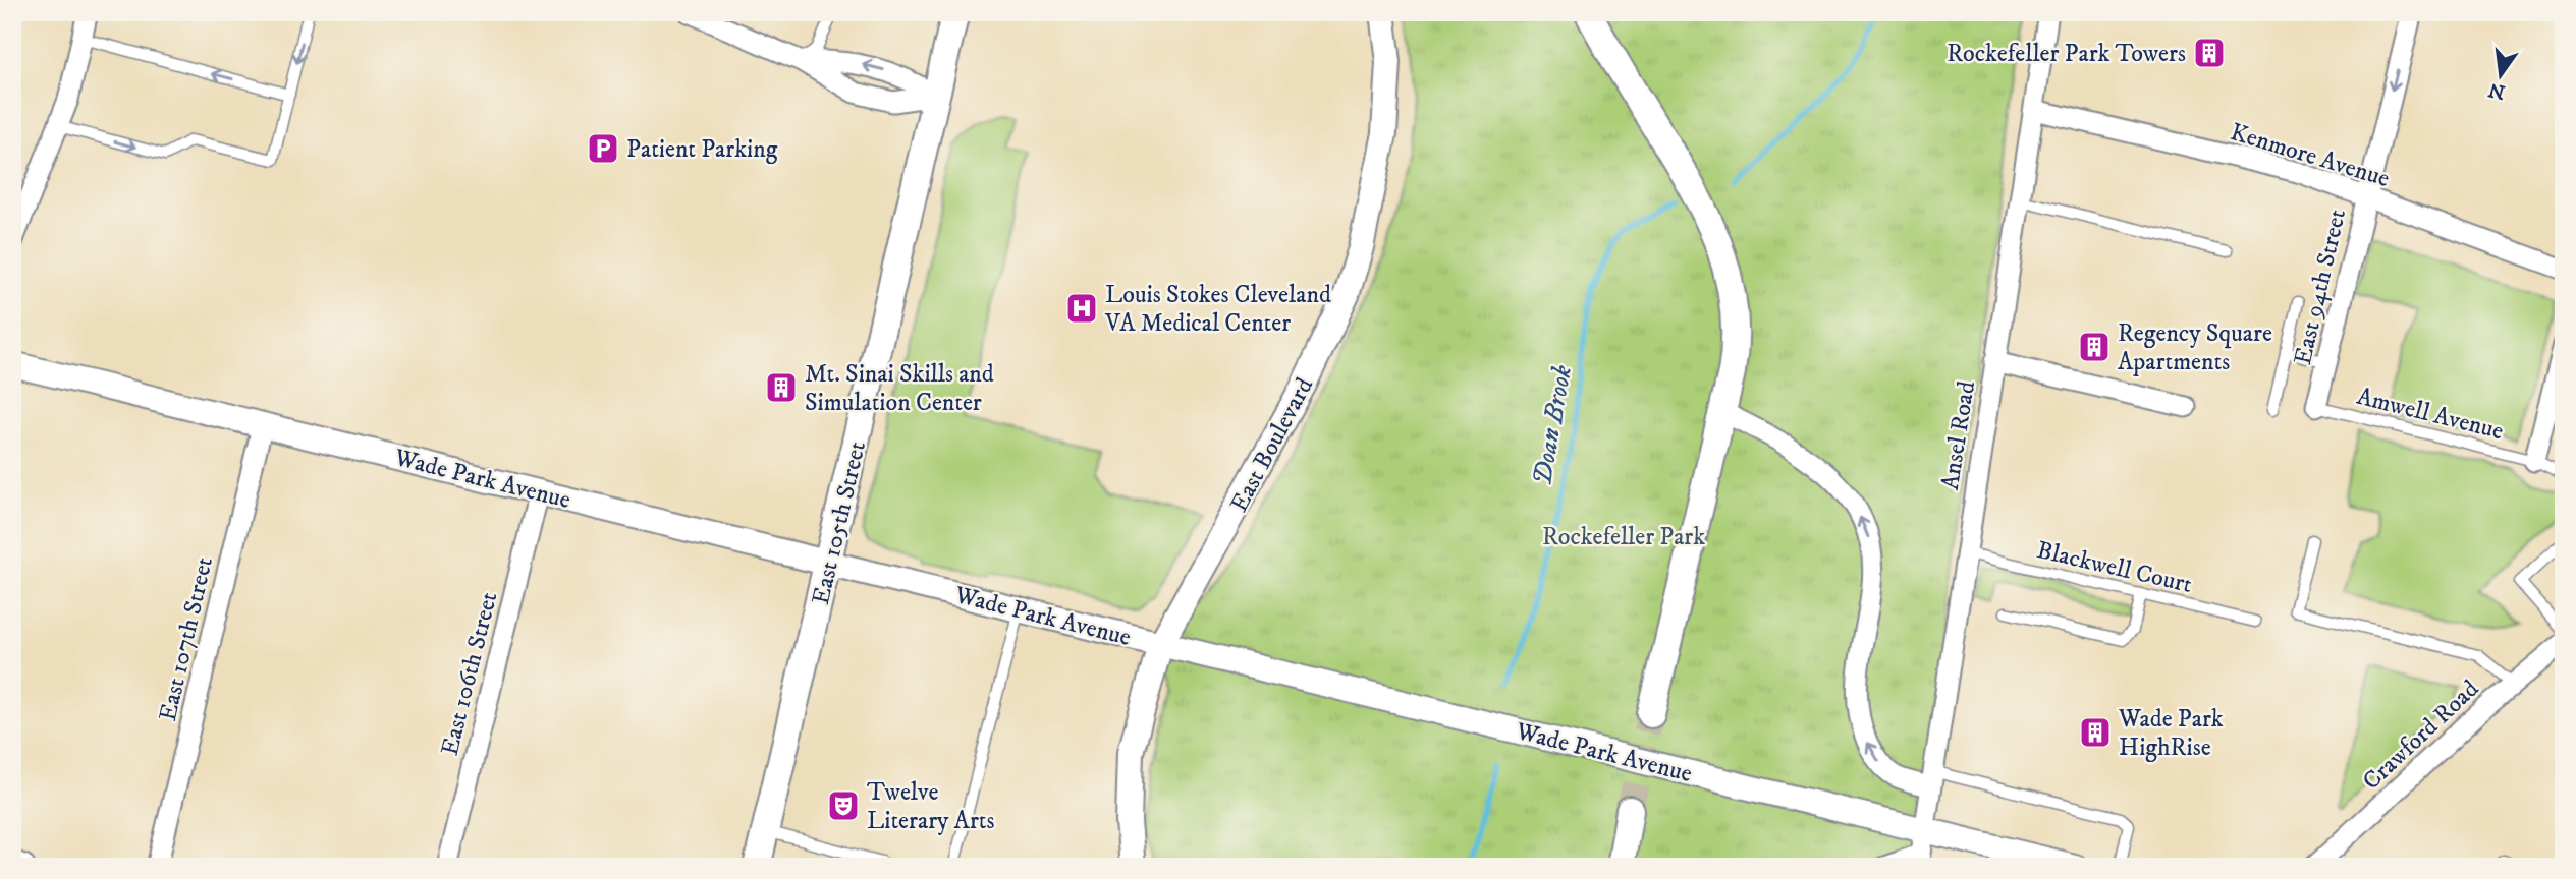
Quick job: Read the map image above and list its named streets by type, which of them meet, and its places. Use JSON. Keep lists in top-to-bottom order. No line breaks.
{"streets":{"main road":["East 105th Street"],"street":["Kenmore Avenue","East 94th Street","Ansel Road","East Boulevard","Wade Park Avenue","East 107th Street","East 106th Street","Crawford Road"],"lane":["Amwell Avenue","Blackwell Court"]},"crossings":[["Kenmore Avenue","East 94th Street"],["Kenmore Avenue","Ansel Road"],["East 94th Street","Amwell Avenue"],["Ansel Road","Wade Park Avenue"],["Ansel Road","Blackwell Court"],["East Boulevard","Wade Park Avenue"],["Wade Park Avenue","East 105th Street"],["Wade Park Avenue","East 107th Street"],["Wade Park Avenue","East 106th Street"]],"one_way":["East 94th Street"],"water":["Doan Brook"],"parks":["Rockefeller Park"],"places":{"building":["Rockefeller Park Towers","Regency Square Apartments","Mt. Sinai Skills and Simulation Center","Wade Park HighRise"],"parking":["Patient Parking"],"hospital":["Louis Stokes Cleveland VA Medical Center"],"theatre":["Twelve Literary Arts"]},"north":"bottom"}
